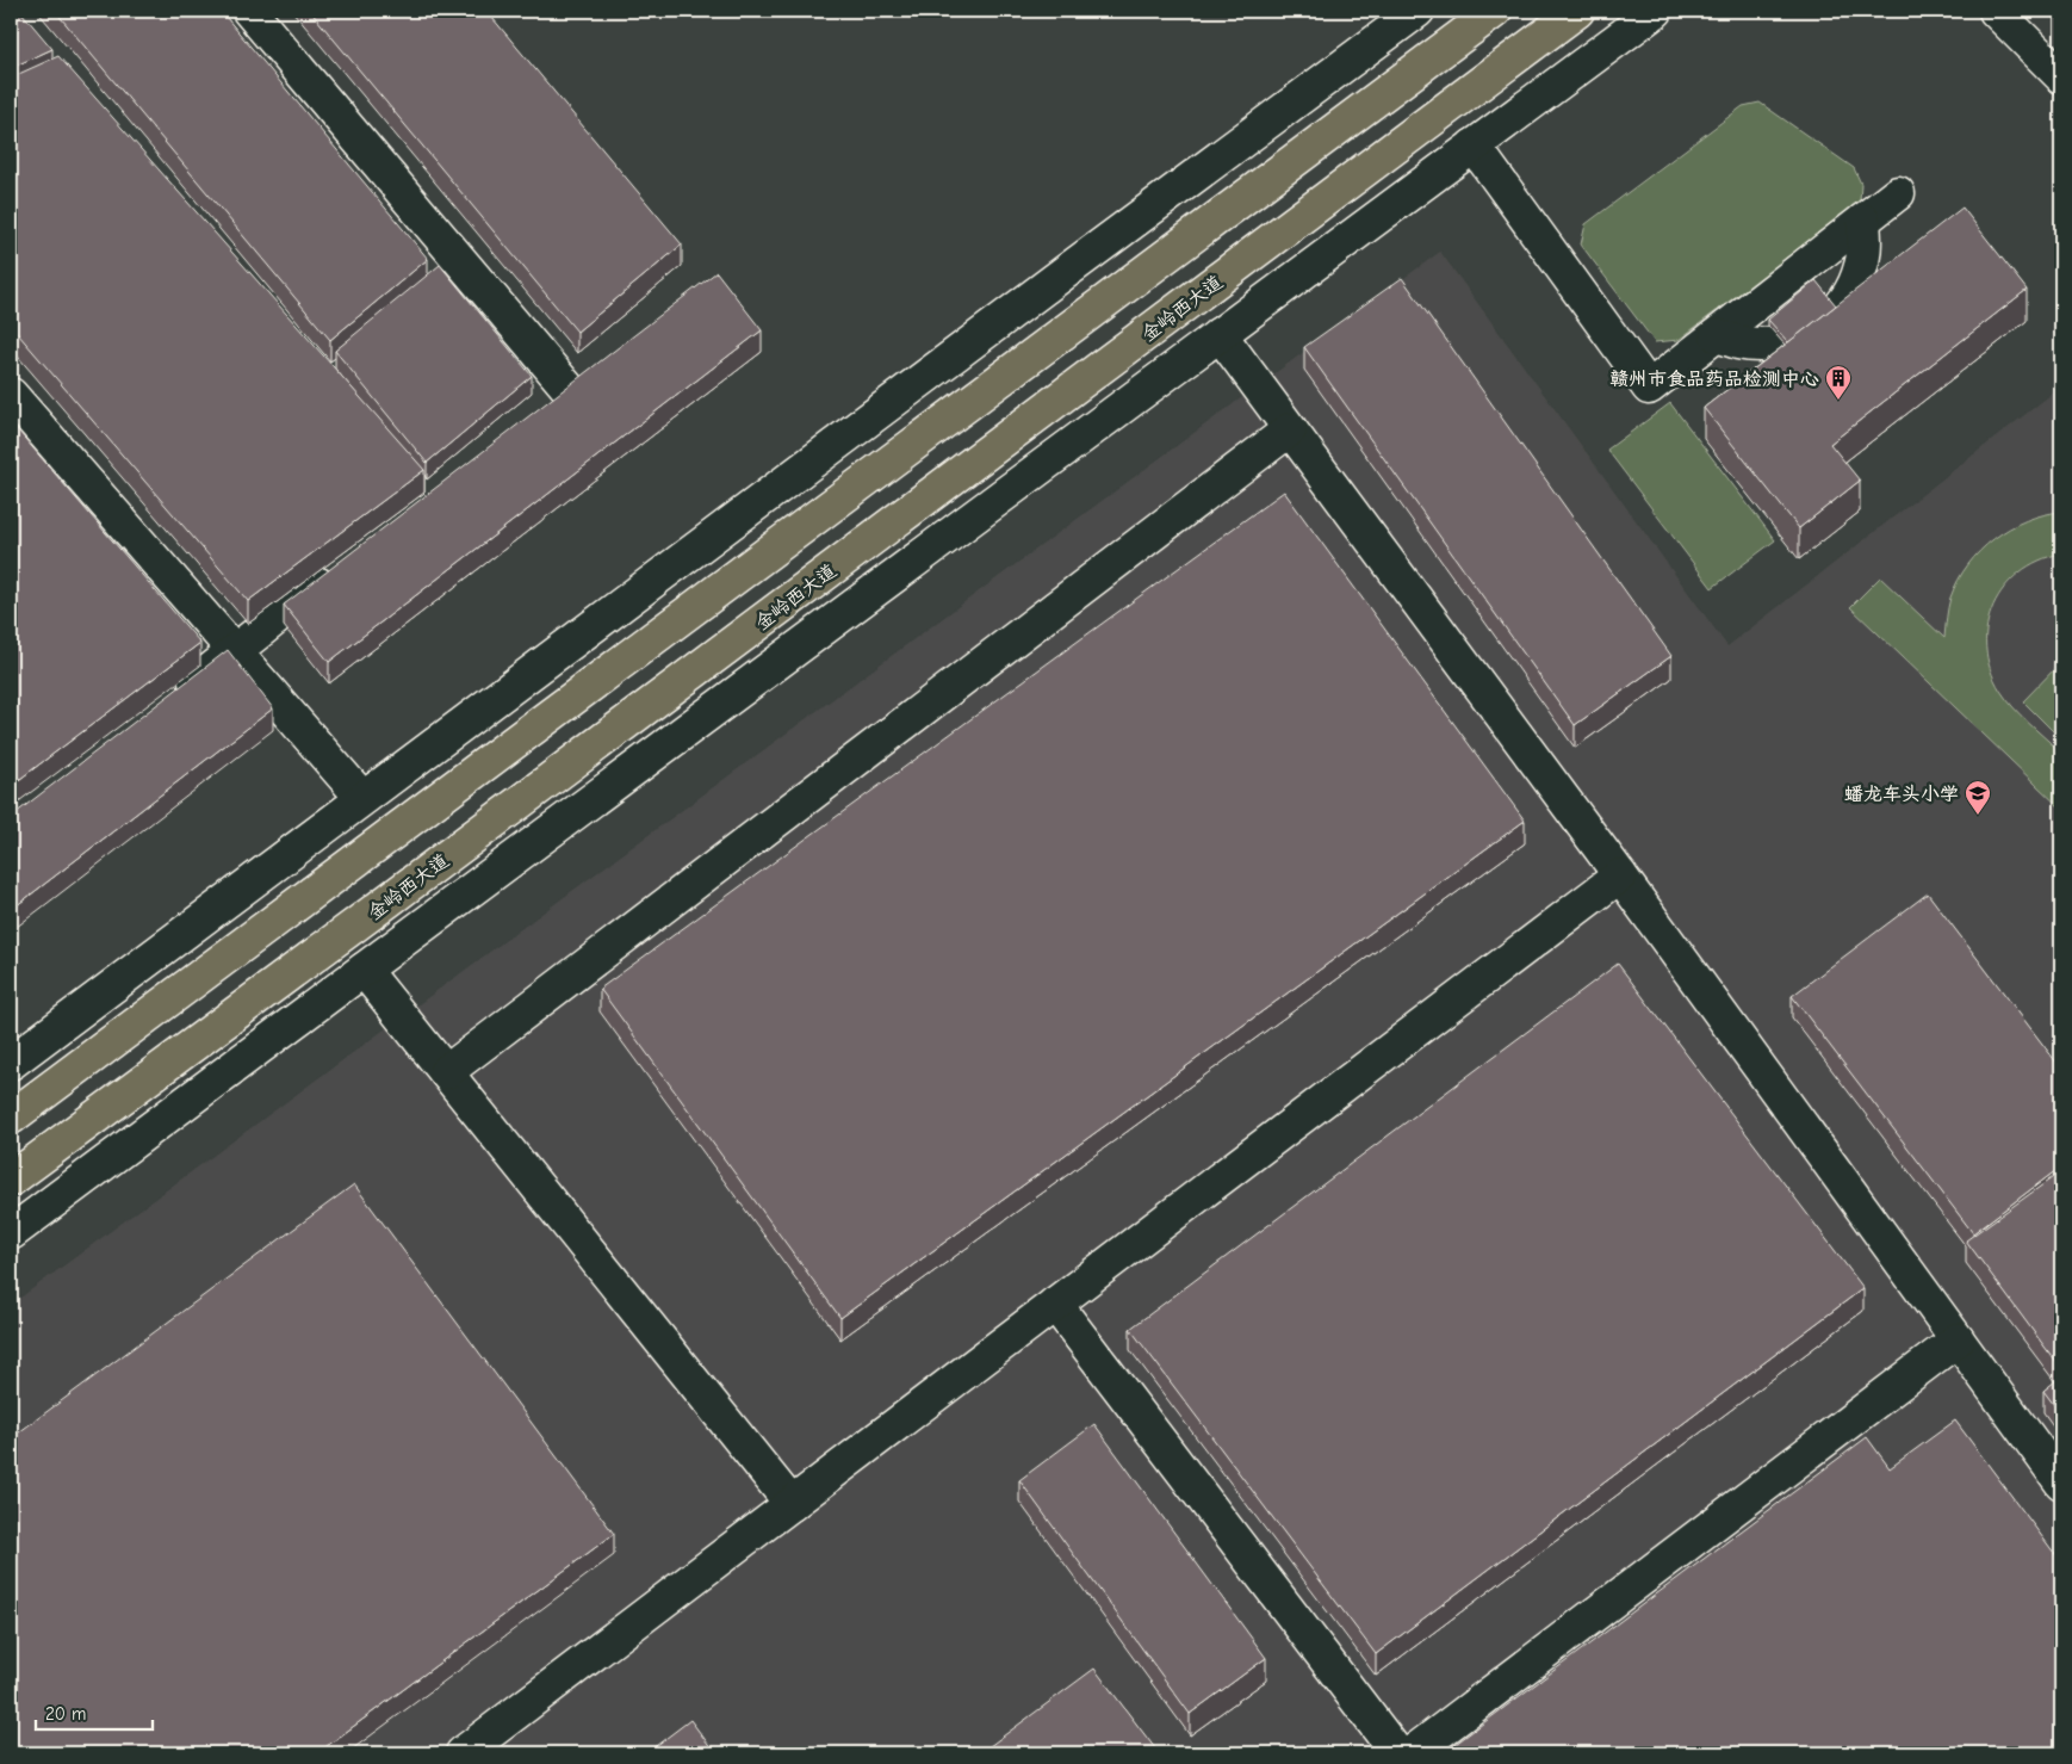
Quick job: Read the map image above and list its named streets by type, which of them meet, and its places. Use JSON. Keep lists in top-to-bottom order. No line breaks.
{"streets":{"main road":["金岭西大道"]},"places":{"building":["赣州市食品药品检测中心"],"school or university":["蟠龙车头小学"]},"scale_bar":"20 m"}
